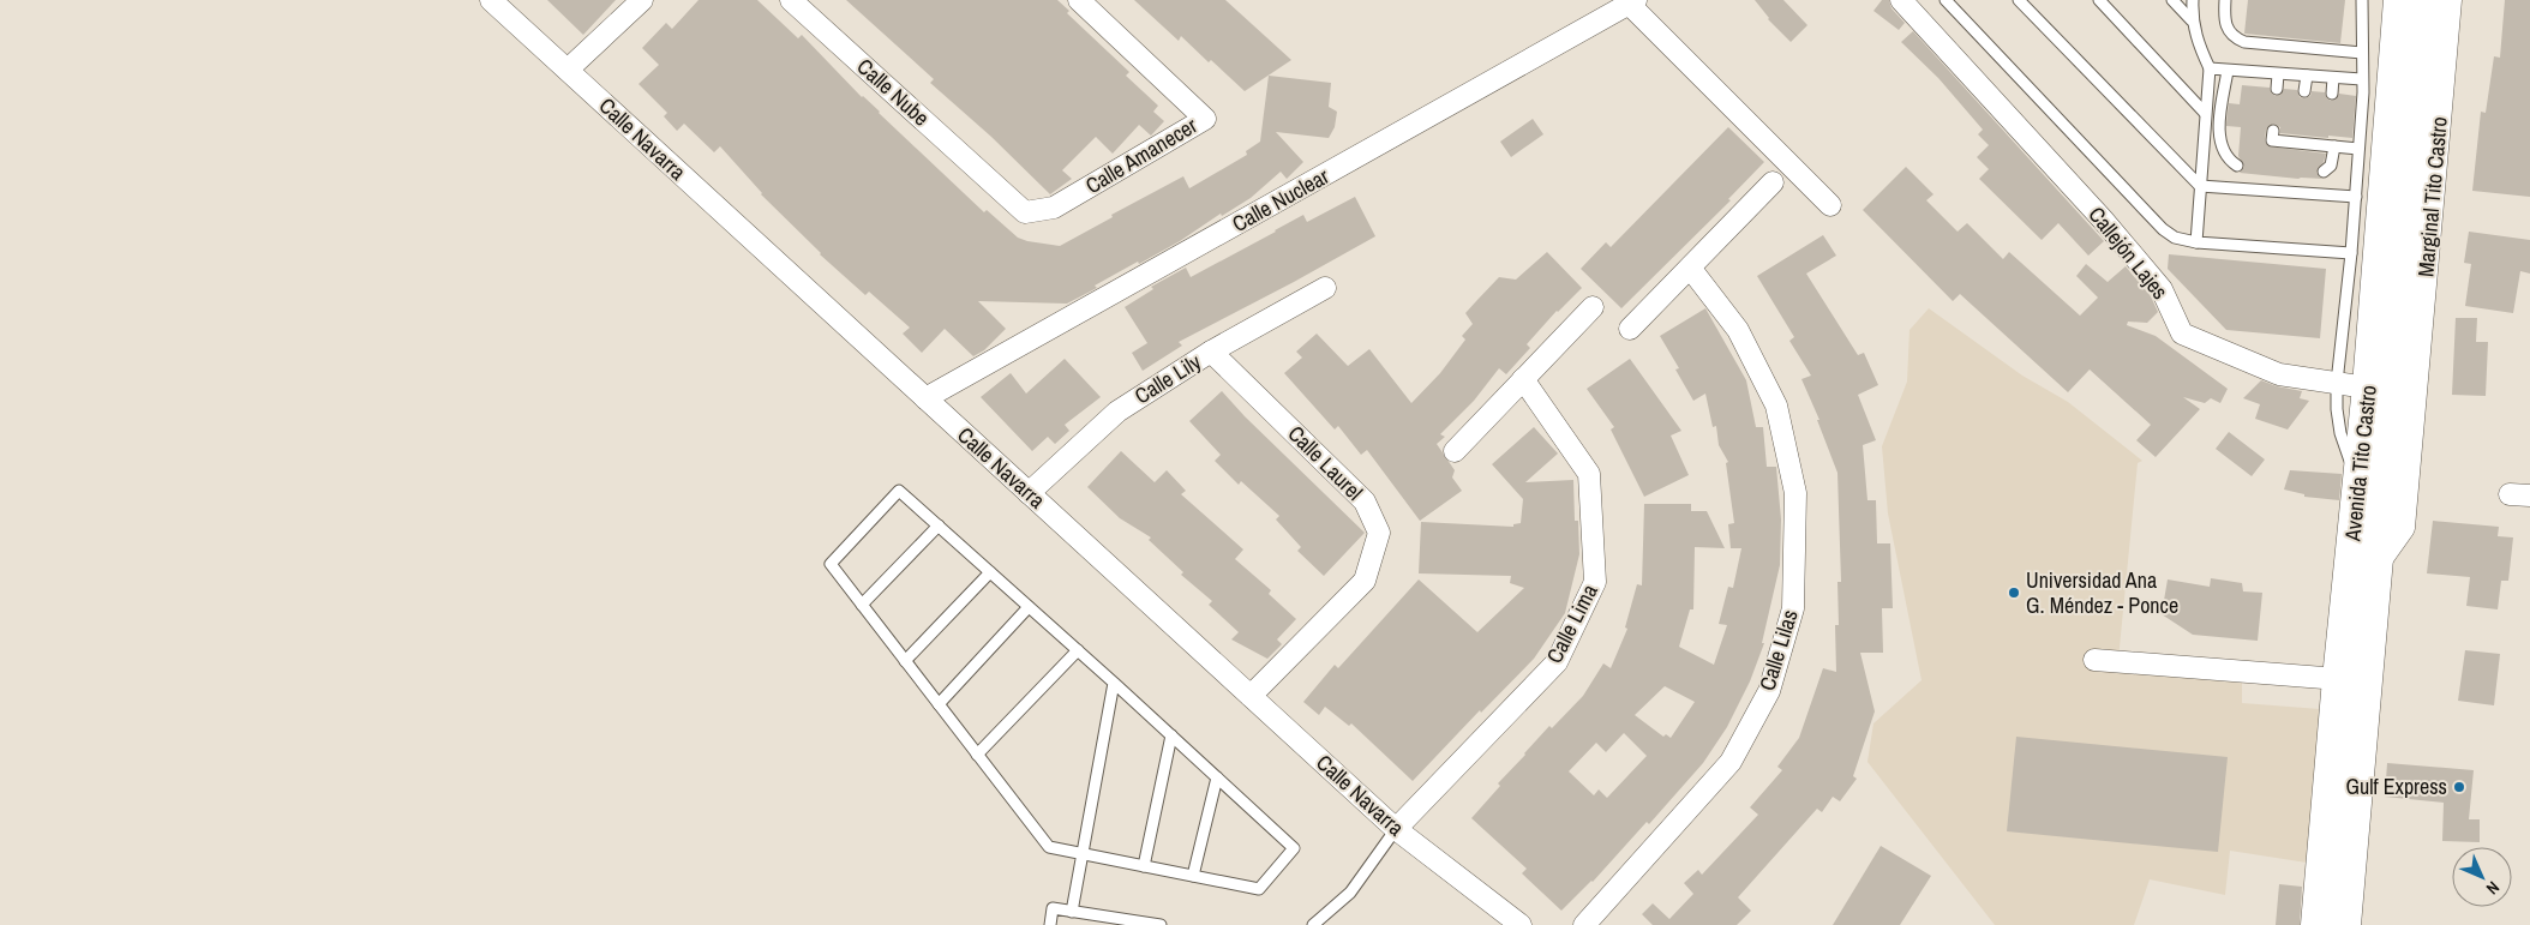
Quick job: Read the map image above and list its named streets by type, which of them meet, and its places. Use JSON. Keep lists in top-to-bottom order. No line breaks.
{"streets":{"main road":["Avenida Tito Castro"],"street":["Calle Nube","Calle Navarra","Calle Amanecer","Marginal Tito Castro","Calle Nuclear","Callejón Lajes","Calle Lily","Calle Laurel","Calle Lima","Calle Lilas"]},"crossings":[["Calle Nube","Calle Amanecer"],["Calle Navarra","Calle Nuclear"],["Calle Navarra","Calle Lily"],["Calle Navarra","Calle Laurel"],["Calle Navarra","Calle Lima"],["Marginal Tito Castro","Callejón Lajes"],["Marginal Tito Castro","Avenida Tito Castro"],["Callejón Lajes","Avenida Tito Castro"],["Calle Lily","Calle Laurel"]],"places":["Universidad Ana G. Méndez - Ponce","Gulf Express"],"north":"bottom right"}
